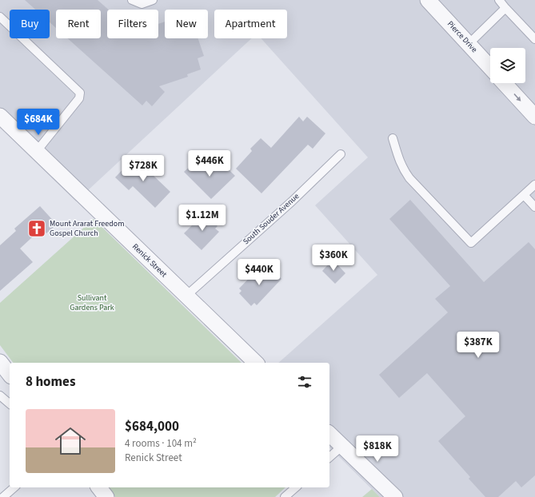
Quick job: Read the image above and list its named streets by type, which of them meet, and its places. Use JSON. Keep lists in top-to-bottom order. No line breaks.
{"streets":{"street":["Pierce Drive","Renick Street"],"lane":["South Souder Avenue"]},"crossings":[["South Souder Avenue","Renick Street"]],"parks":["Sullivant Gardens Park"],"places":{"church":["Mount Ararat Freedom Gospel Church"]},"page":{"chip":["Buy","Rent","Filters","New","Apartment"],"price":["$684K","$446K","$728K","$1.12M","$360K","$440K","$387K","$818K"],"heading":"8 homes","list":[{"name":"$684,000","note":"4 rooms · 104 m² · Renick Street"}]}}
